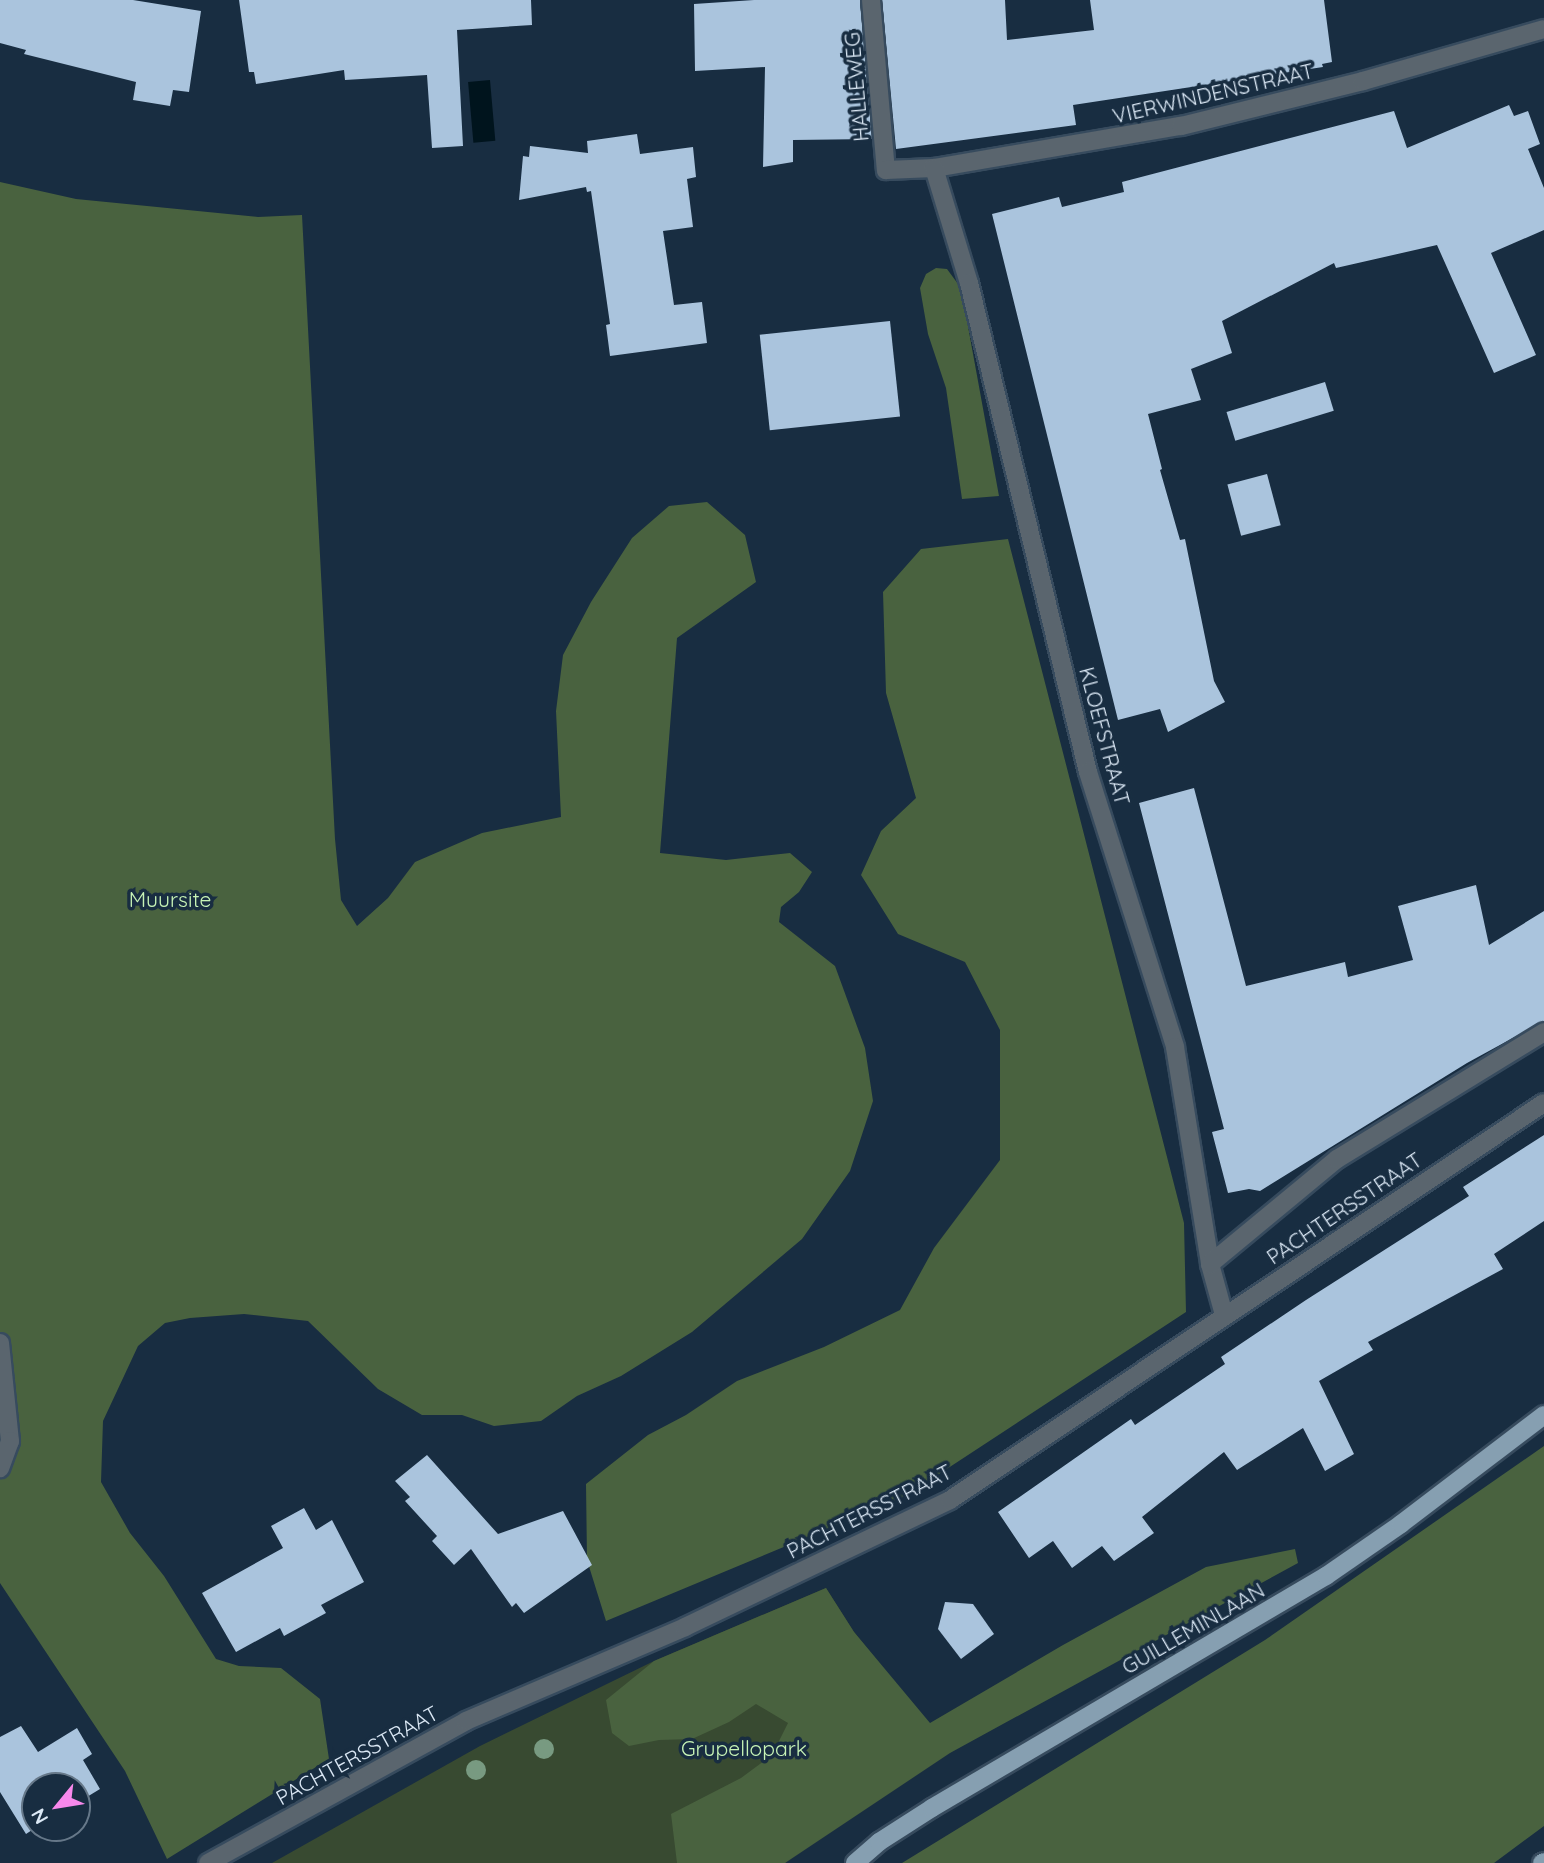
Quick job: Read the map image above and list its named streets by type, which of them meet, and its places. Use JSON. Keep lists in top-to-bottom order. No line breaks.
{"streets":{"main road":["GUILLEMINLAAN"],"street":["HALLEWEG","VIERWINDENSTRAAT","KLOEFSTRAAT","PACHTERSSTRAAT"]},"crossings":[["HALLEWEG","VIERWINDENSTRAAT"],["VIERWINDENSTRAAT","KLOEFSTRAAT"],["KLOEFSTRAAT","PACHTERSSTRAAT"]],"parks":["Muursite","Grupellopark"],"north":"bottom left"}
